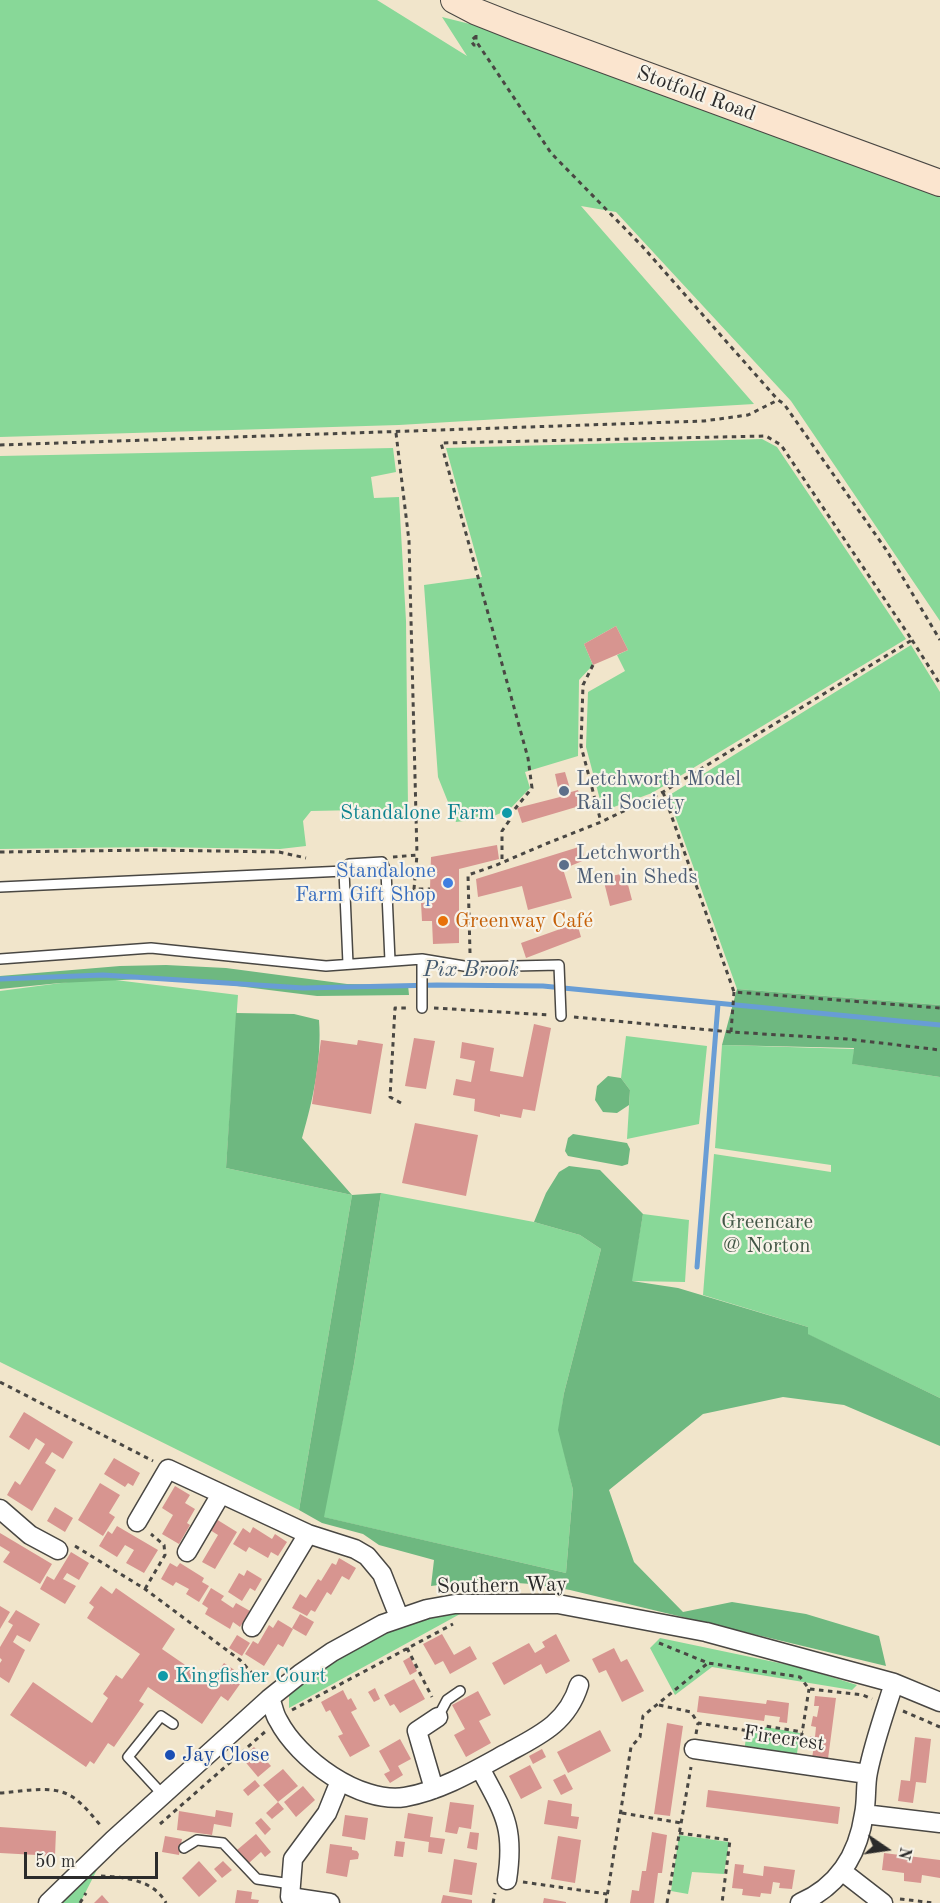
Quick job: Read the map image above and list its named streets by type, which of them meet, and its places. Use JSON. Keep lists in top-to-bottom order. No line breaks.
{"streets":{"street":["Stotfold Road","Southern Way","Firecrest"]},"water":["Pix Brook"],"parks":["Greencare @ Norton"],"places":["Letchworth Model Rail Society","Standalone Farm","Letchworth Men in Sheds","Standalone Farm Gift Shop","Greenway Café","Kingfisher Court","Jay Close"],"scale_bar":"50 m","north":"right"}
